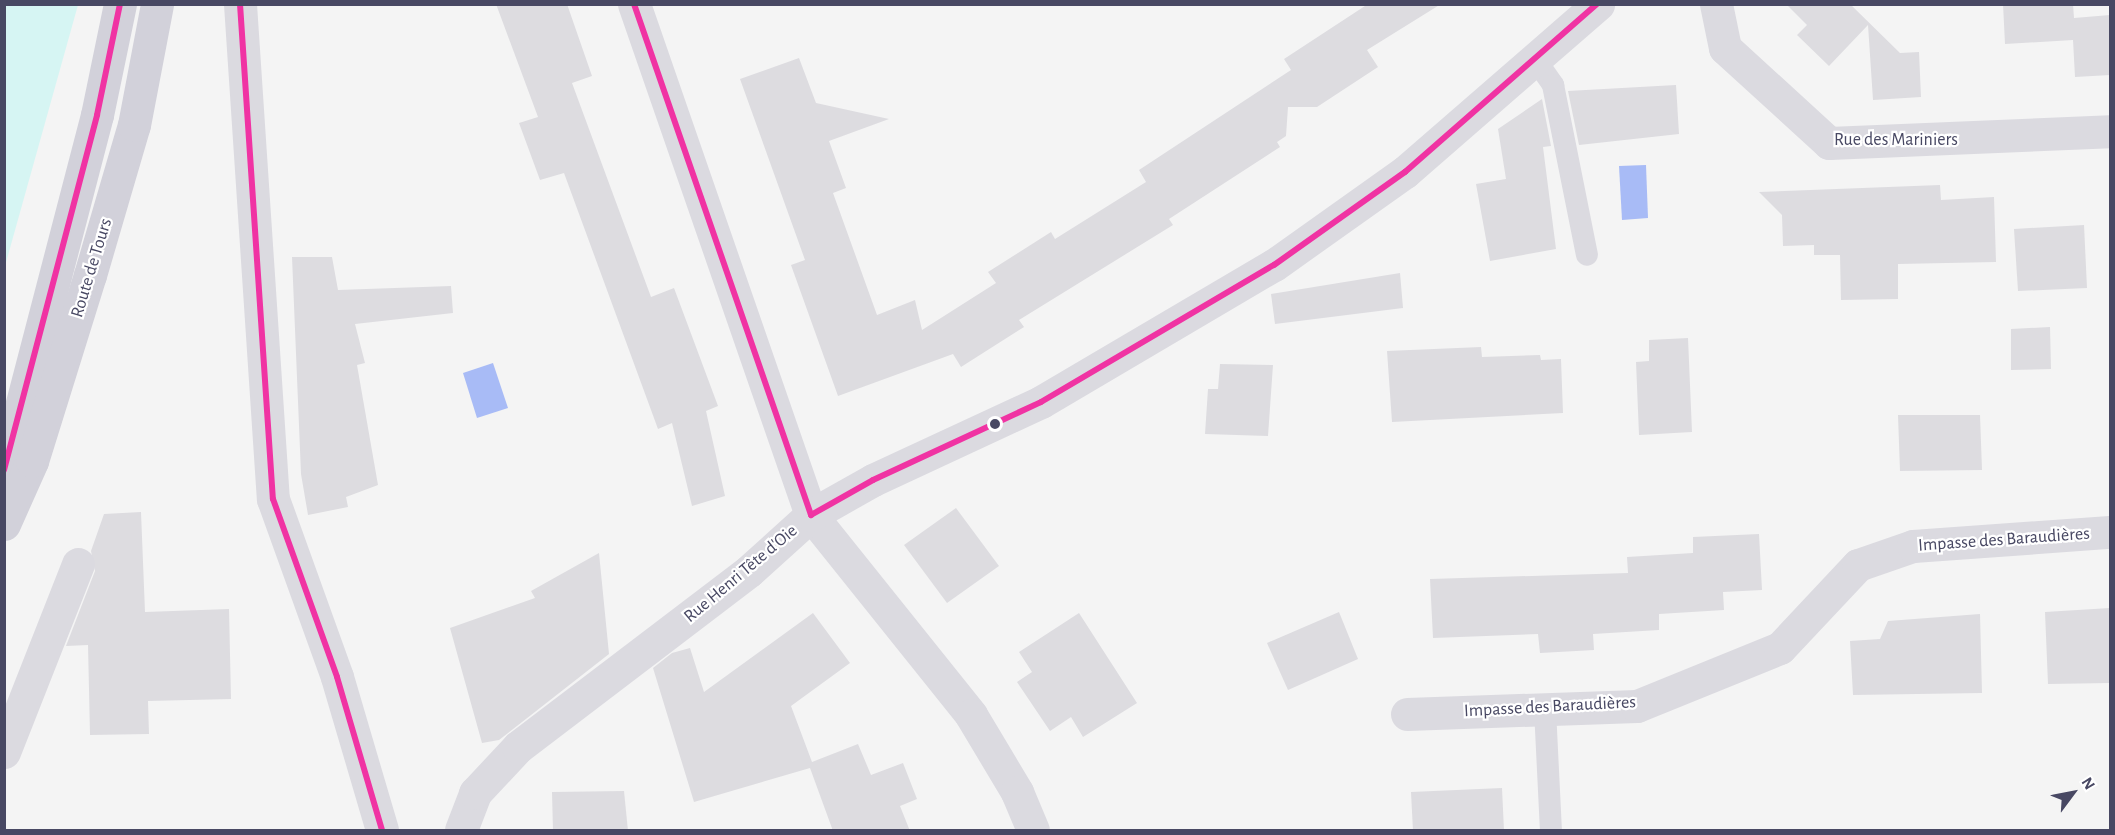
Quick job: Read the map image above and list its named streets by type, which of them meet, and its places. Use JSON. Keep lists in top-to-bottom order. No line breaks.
{"streets":{"main road":["Route de Tours"],"street":["Rue des Mariniers","Impasse des Baraudières","Rue Henri Tête d'Oie"]},"north":"top right"}
